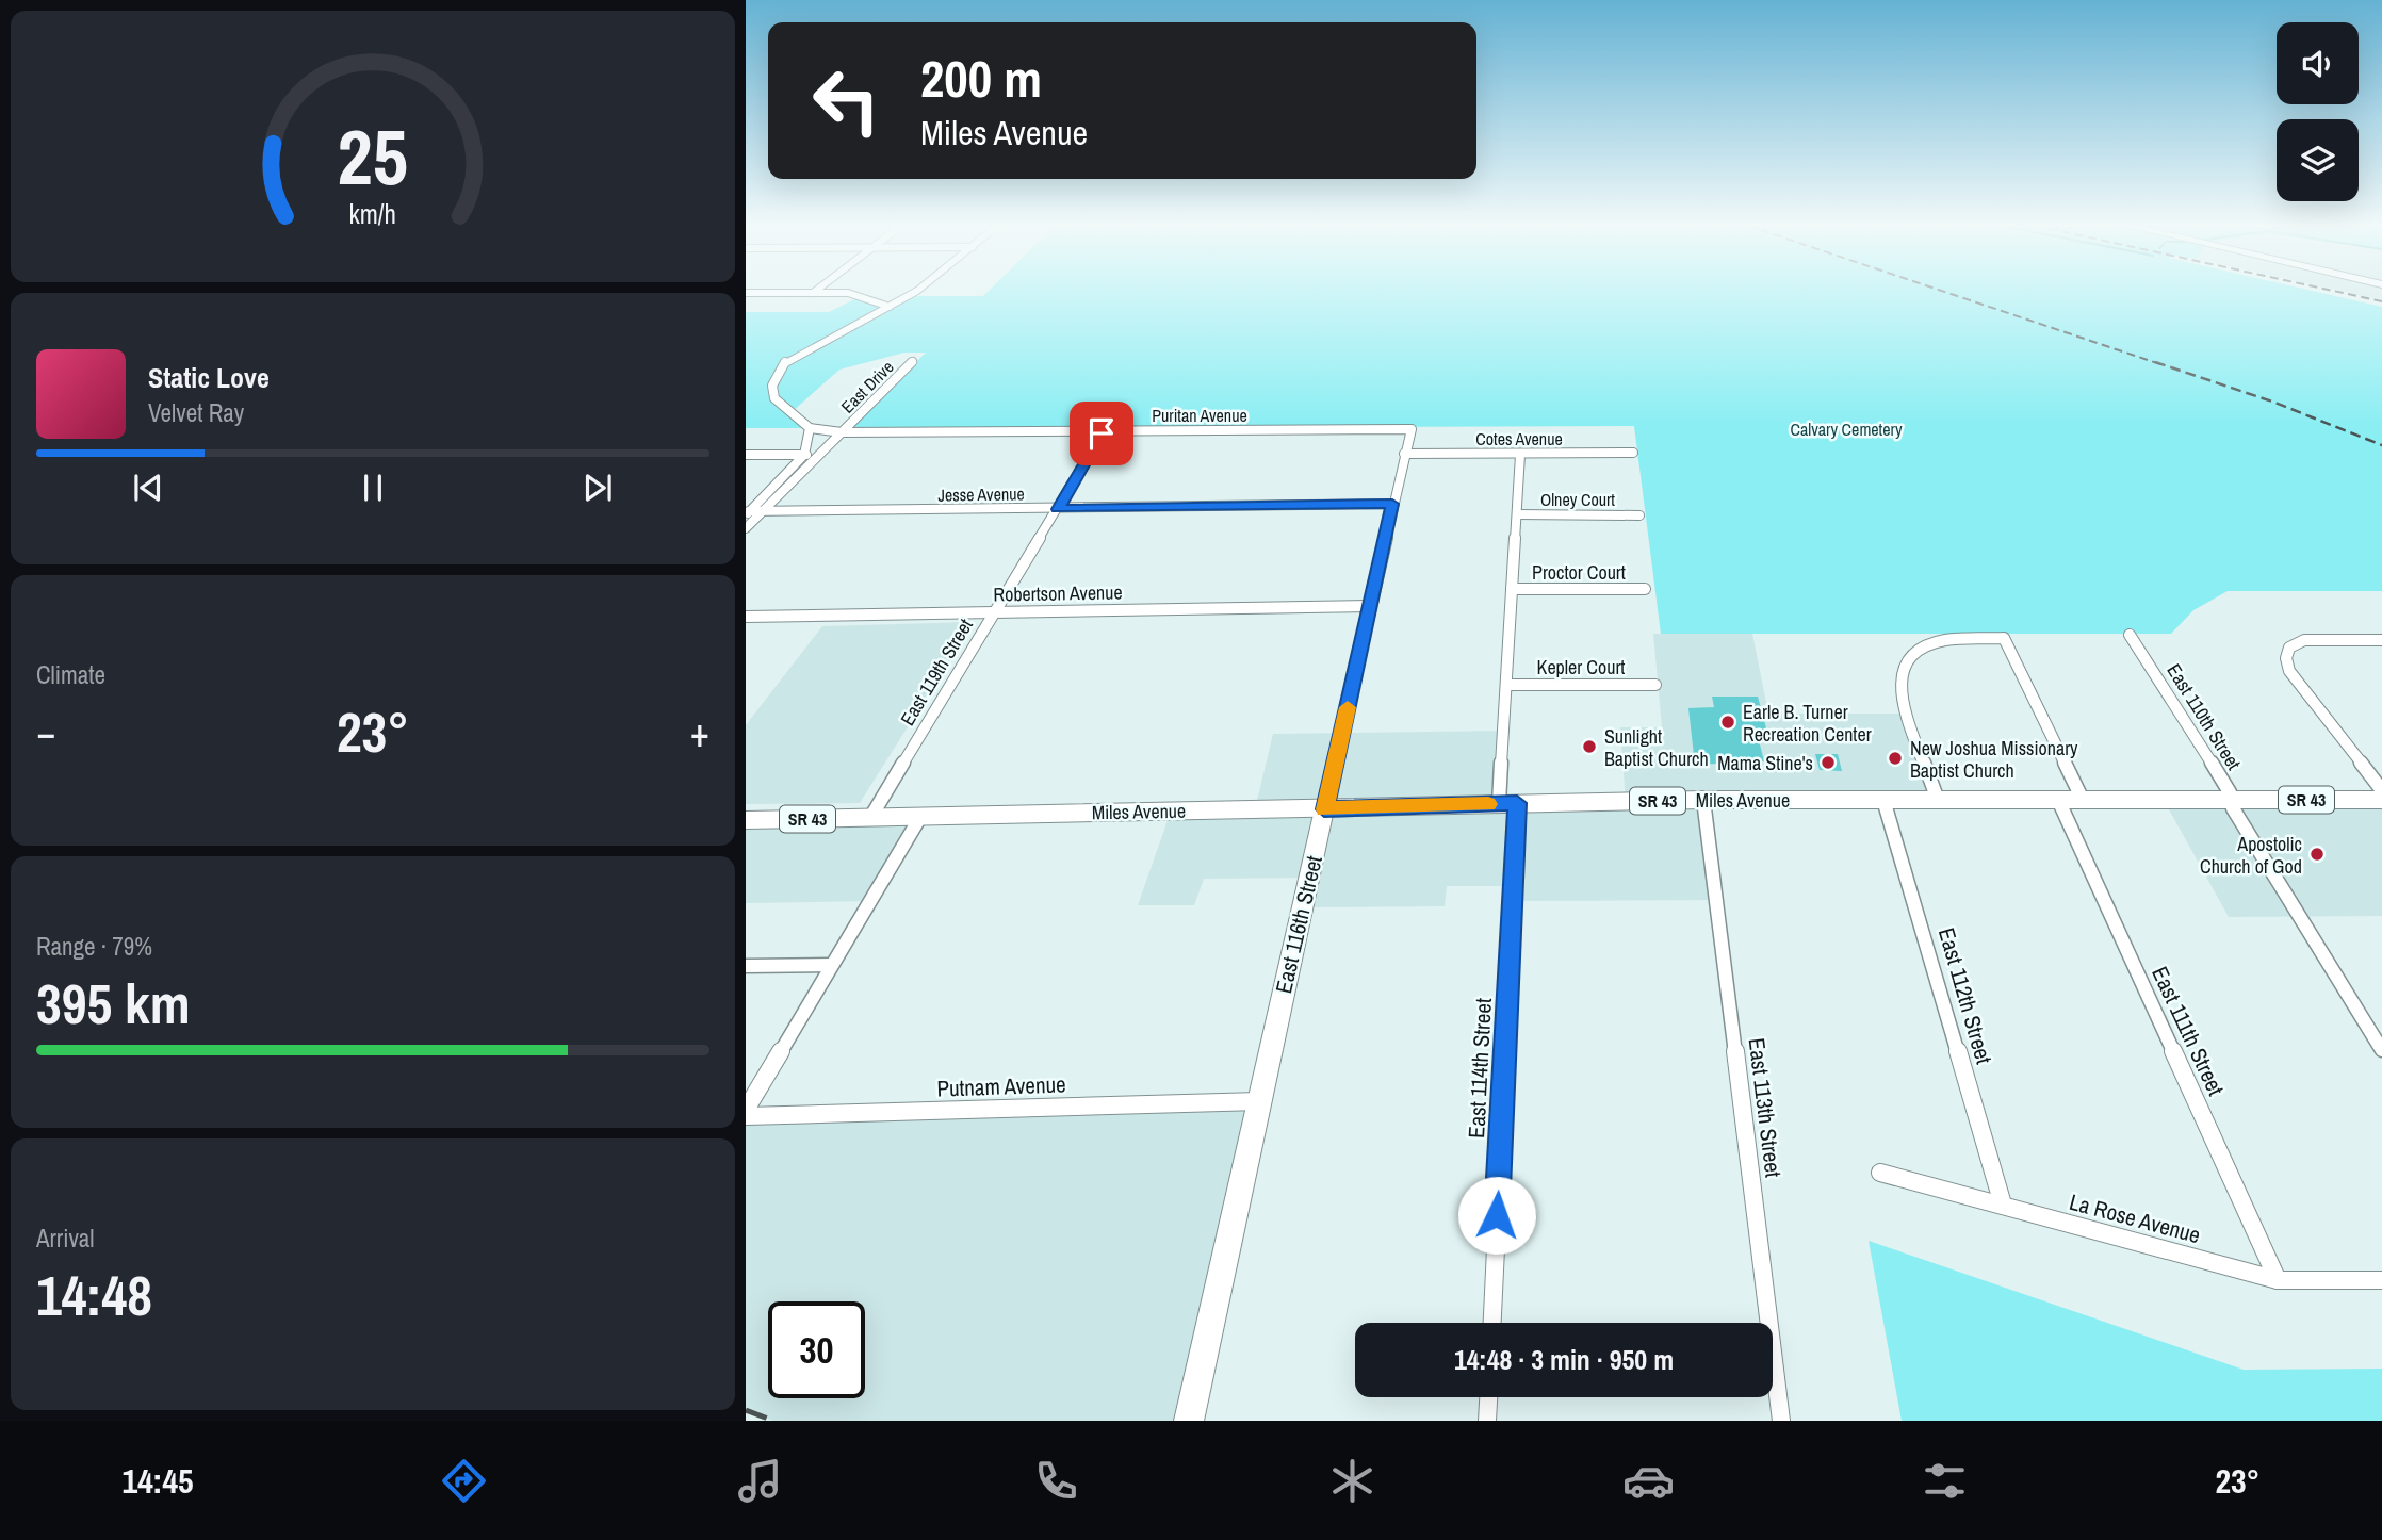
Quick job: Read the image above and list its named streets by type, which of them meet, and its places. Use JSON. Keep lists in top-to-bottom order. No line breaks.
{"streets":{"main road":["Miles Avenue","SR 43","East 116th Street"],"street":["East Drive","Puritan Avenue","Cotes Avenue","Jesse Avenue","Olney Court","Proctor Court","Robertson Avenue","Kepler Court","East 119th Street","East 110th Street","East 112th Street","East 111th Street","East 114th Street","Putnam Avenue","East 113th Street","La Rose Avenue"]},"crossings":[["East Drive","Puritan Avenue"],["East Drive","Jesse Avenue"],["Puritan Avenue","East 119th Street"],["Puritan Avenue","East 116th Street"],["Cotes Avenue","East 116th Street"],["Cotes Avenue","East 114th Street"],["Jesse Avenue","East 119th Street"],["Jesse Avenue","East 116th Street"],["Olney Court","East 114th Street"],["Proctor Court","East 114th Street"],["Robertson Avenue","East 119th Street"],["Robertson Avenue","East 116th Street"],["Kepler Court","East 114th Street"],["East 119th Street","Miles Avenue"],["East 110th Street","Miles Avenue"],["Miles Avenue","East 116th Street"],["Miles Avenue","East 112th Street"],["Miles Avenue","East 111th Street"],["Miles Avenue","East 114th Street"],["Miles Avenue","East 113th Street"],["East 116th Street","Putnam Avenue"],["East 112th Street","La Rose Avenue"],["East 111th Street","La Rose Avenue"]],"parks":["Calvary Cemetery"],"places":["Earle B. Turner Recreation Center","Sunlight Baptist Church","New Joshua Missionary Baptist Church","Mama Stine's","Apostolic Church of God"],"page":{"turn":["200 m","Miles Avenue"],"song":["Static Love","Velvet Ray"],"tile":["Climate",["Range · 79%","395 km"],["Arrival","14:48"]],"heat":["−","23°","+"],"limit":"30","trip":"14:48 · 3 min · 950 m","tabs":["14:45","23°"],"gauge":["25","km/h"]}}
